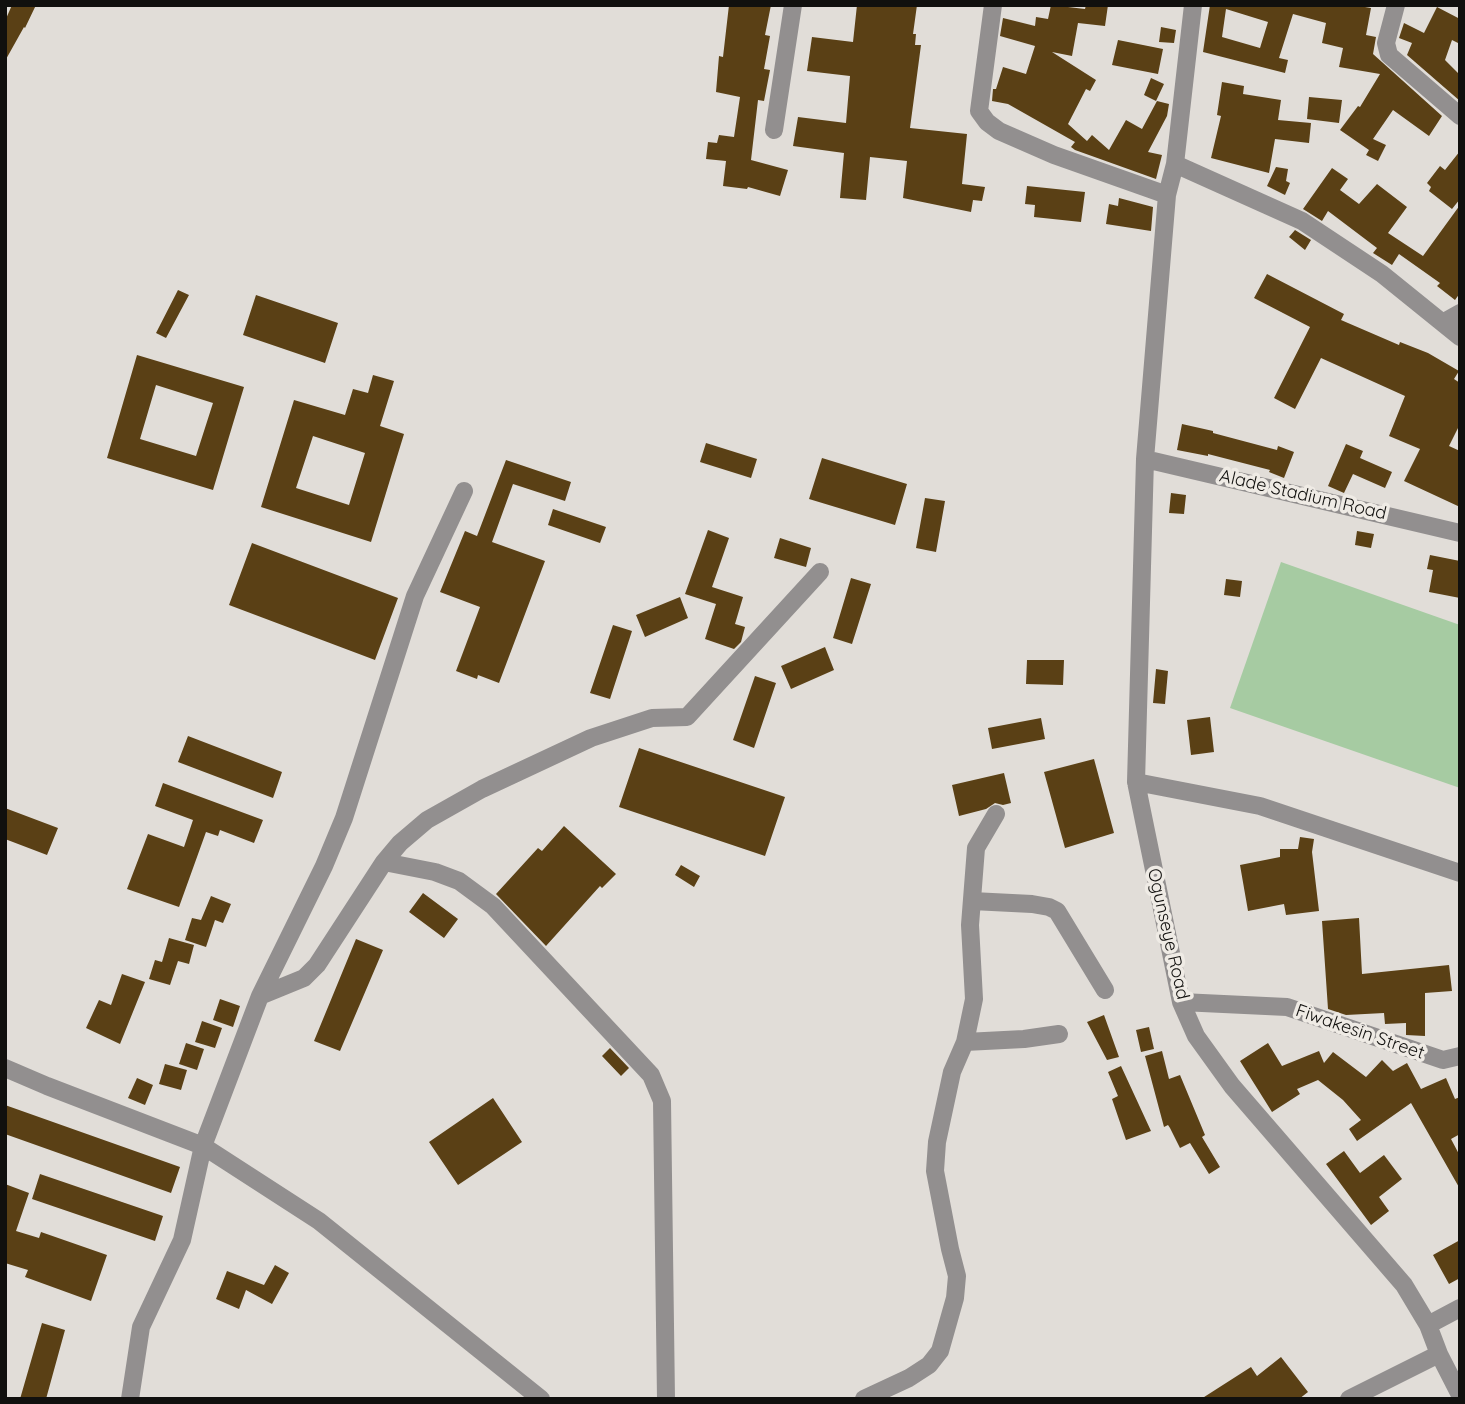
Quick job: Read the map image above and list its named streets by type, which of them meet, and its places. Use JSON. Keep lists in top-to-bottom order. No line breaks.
{"streets":{"street":["Alade Stadium Road","Ogunseye Road","Fiwakesin Street"]},"crossings":[["Alade Stadium Road","Ogunseye Road"],["Ogunseye Road","Fiwakesin Street"]]}
